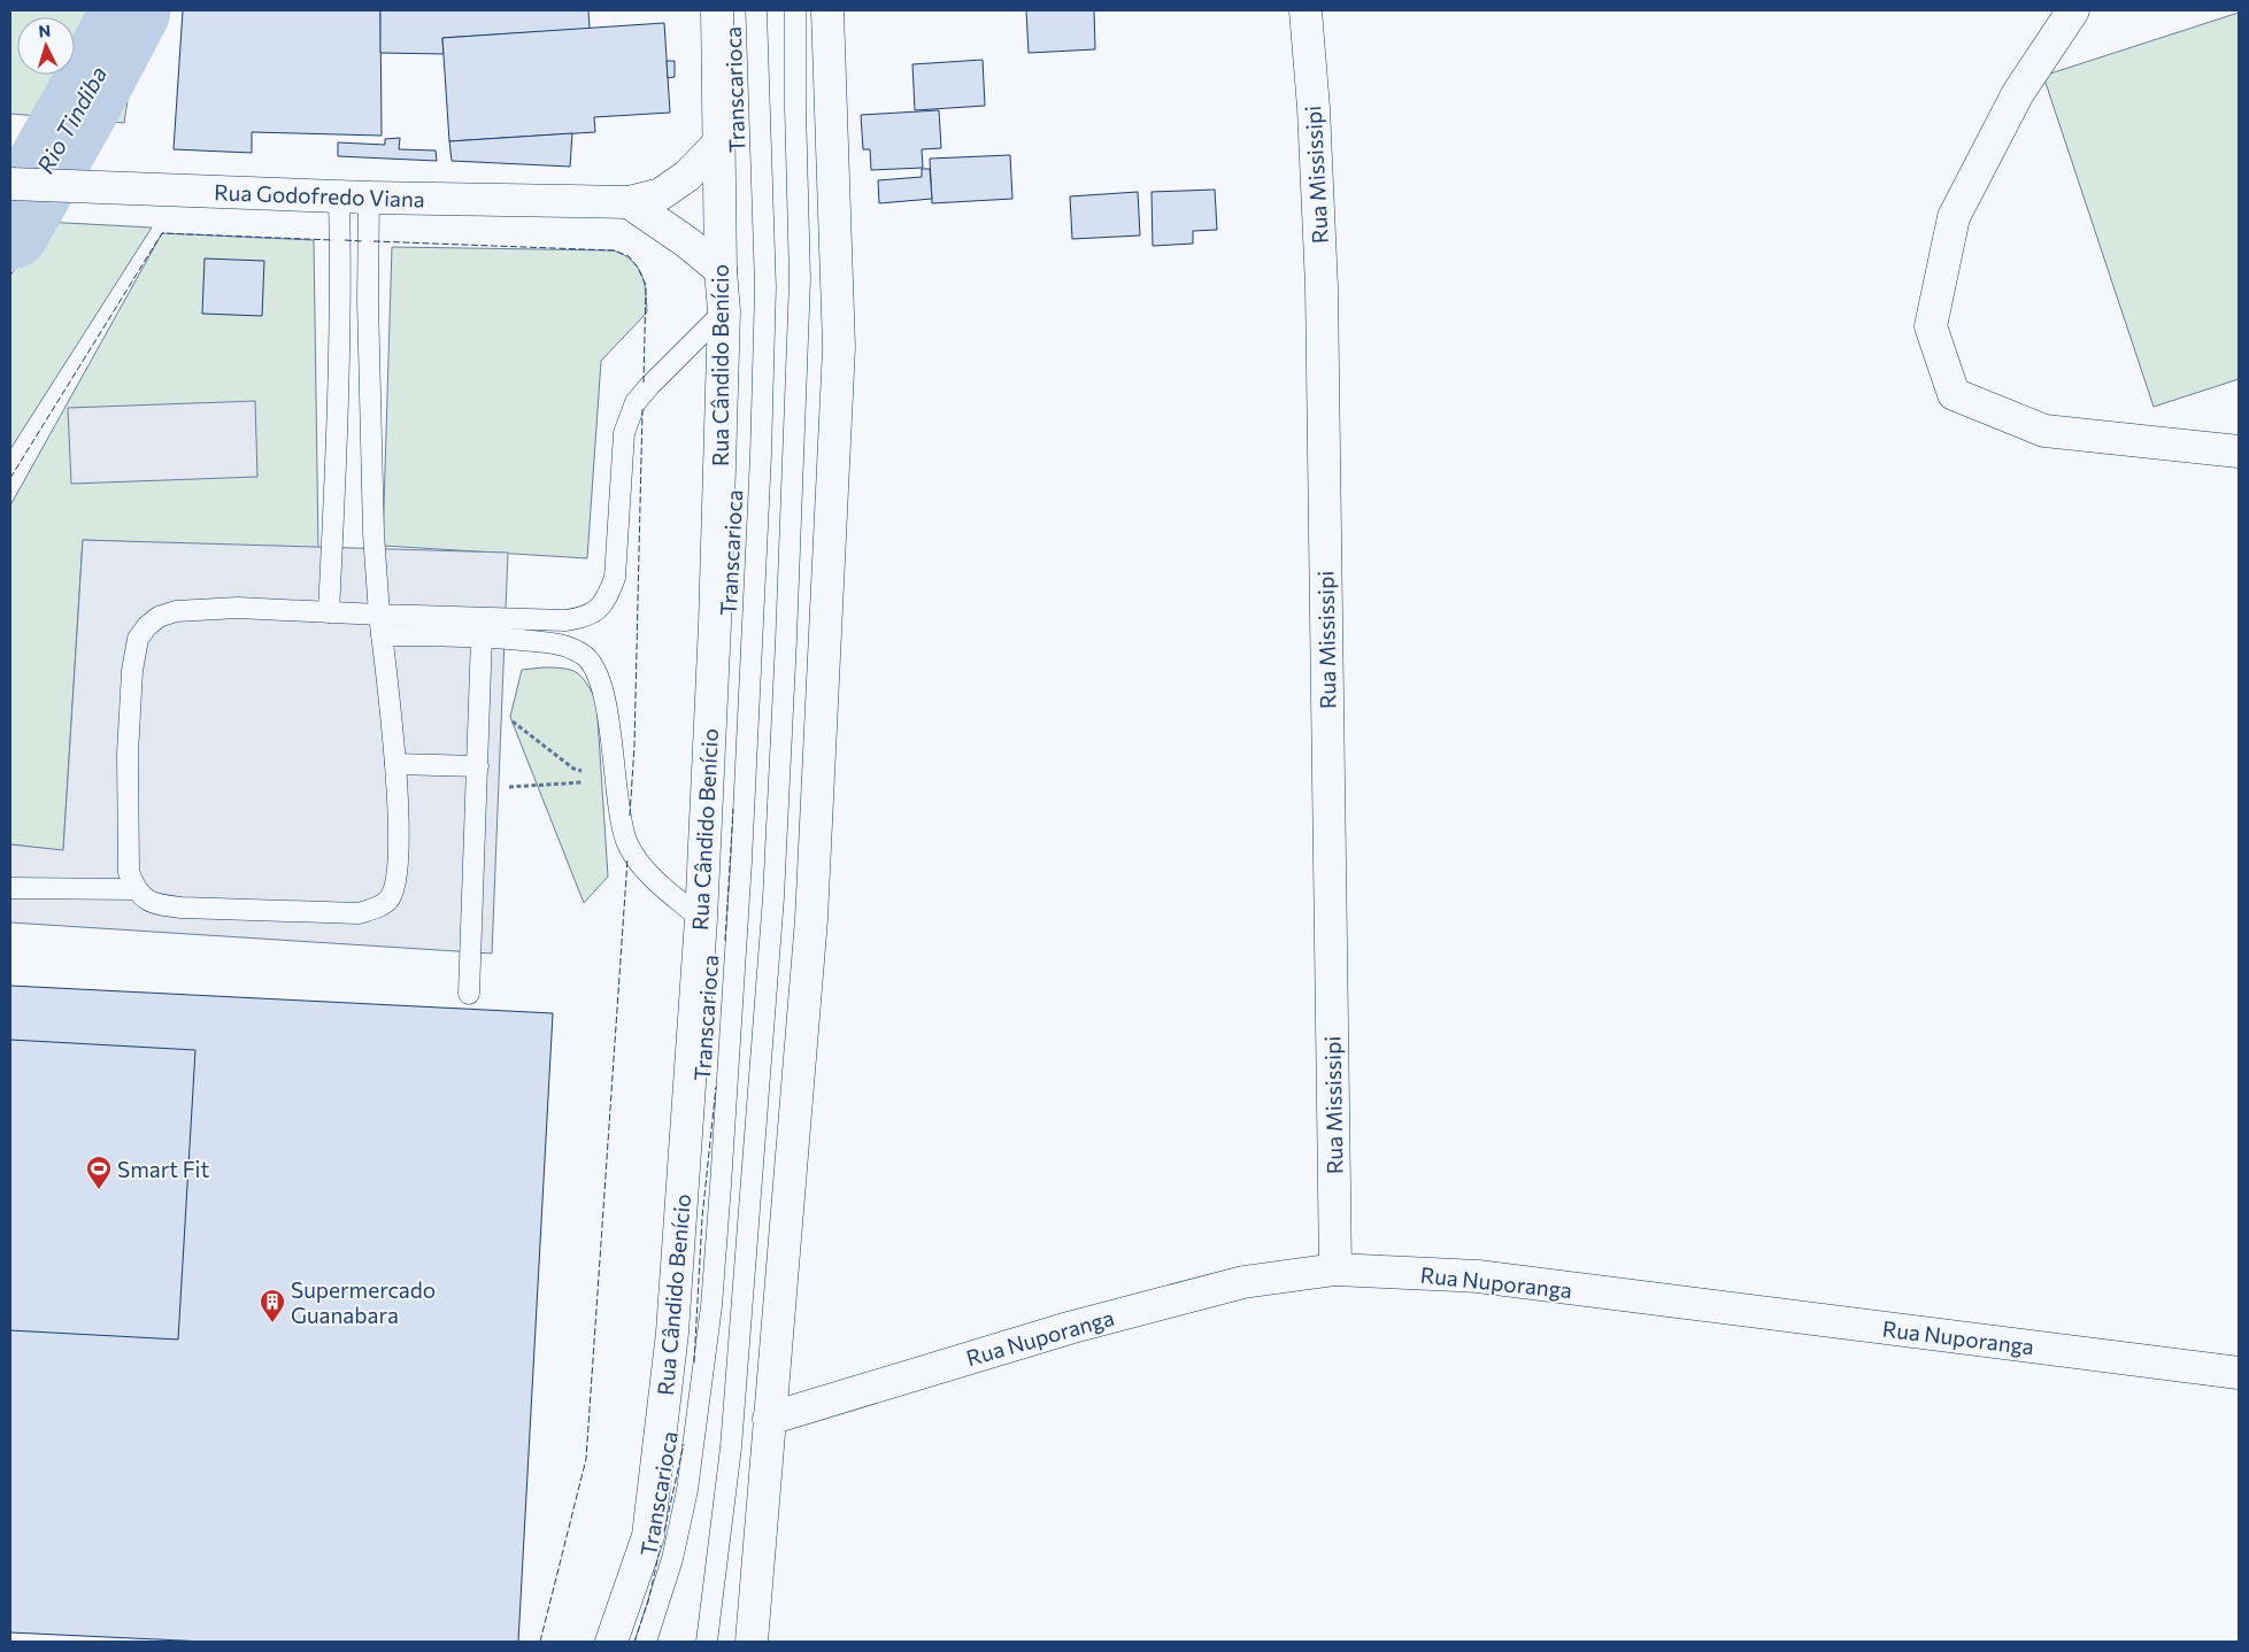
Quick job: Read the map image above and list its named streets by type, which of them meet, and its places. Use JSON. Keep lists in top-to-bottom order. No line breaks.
{"streets":{"main road":["Rua Mississipi","Rua Godofredo Viana","Rua Cândido Benício","Rua Nuporanga"],"lane":["Transcarioca"]},"crossings":[["Rua Mississipi","Rua Nuporanga"],["Rua Godofredo Viana","Rua Cândido Benício"]],"water":["Rio Tindiba"],"places":{"sports":["Smart Fit"],"building":["Supermercado Guanabara"]},"north":"top"}
